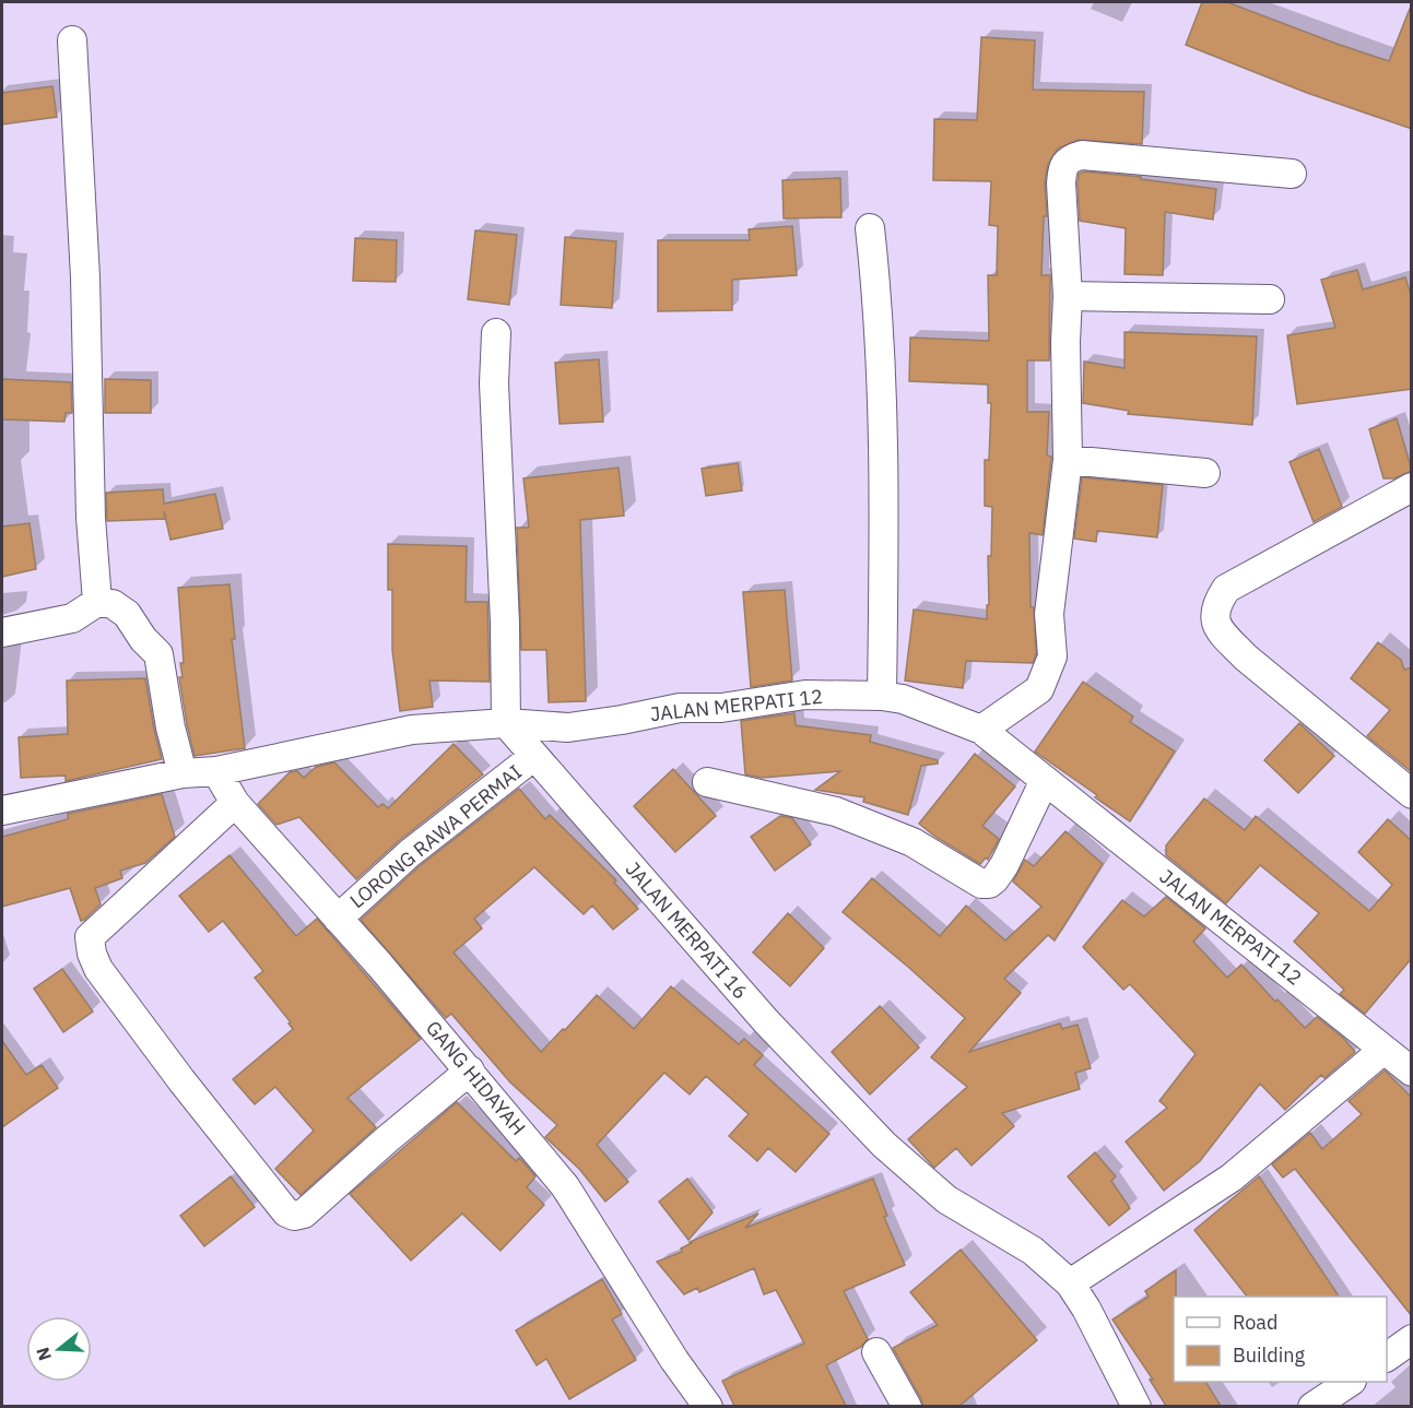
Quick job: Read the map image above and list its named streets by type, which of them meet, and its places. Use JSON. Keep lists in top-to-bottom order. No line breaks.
{"streets":{"street":["JALAN MERPATI 12","LORONG RAWA PERMAI","JALAN MERPATI 16","GANG HIDAYAH"]},"crossings":[["JALAN MERPATI 12","JALAN MERPATI 16"],["JALAN MERPATI 12","GANG HIDAYAH"],["LORONG RAWA PERMAI","JALAN MERPATI 16"],["LORONG RAWA PERMAI","GANG HIDAYAH"]],"legend":["Road","Building"],"north":"left"}
